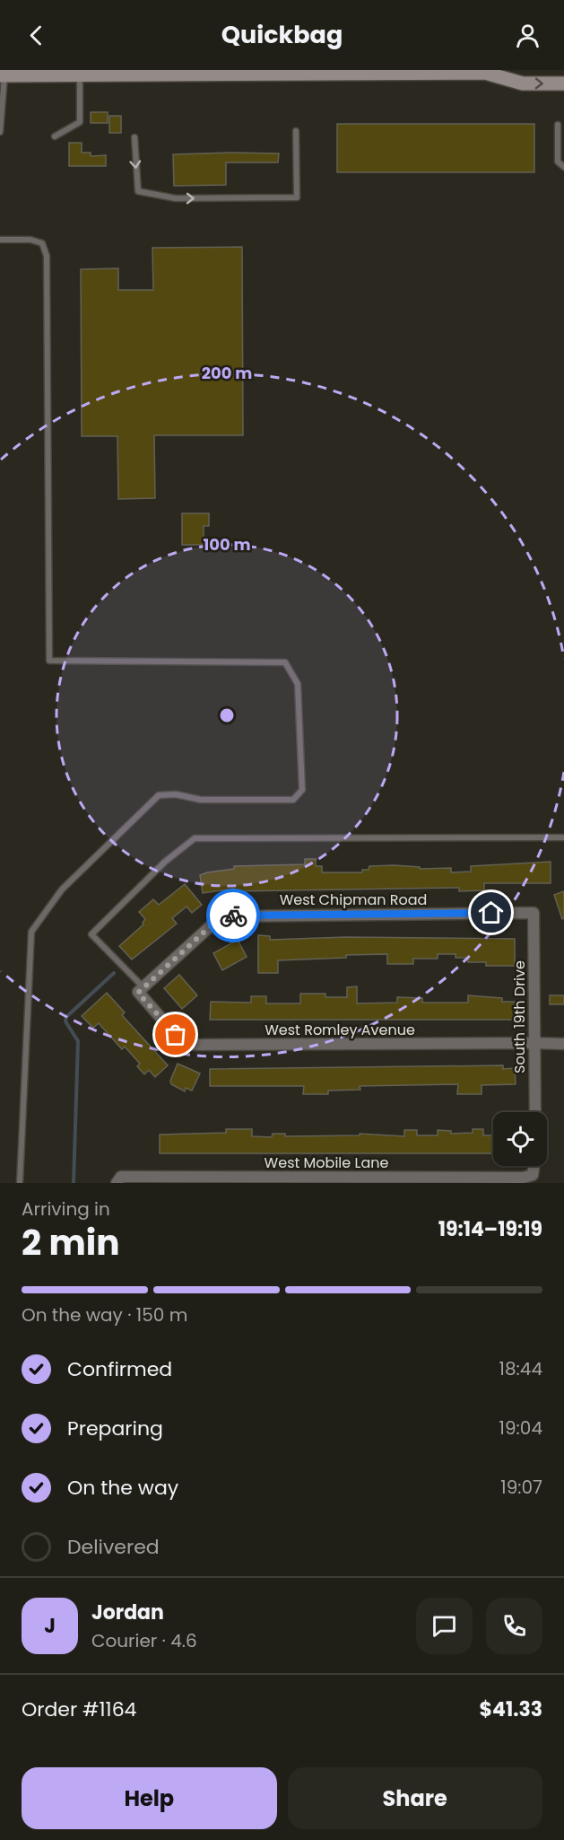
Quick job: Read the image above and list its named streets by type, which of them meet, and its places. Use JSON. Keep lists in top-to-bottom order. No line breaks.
{"streets":{"street":["West Chipman Road","South 19th Drive","West Romley Avenue","West Mobile Lane"]},"crossings":[["West Chipman Road","South 19th Drive"],["West Chipman Road","West Romley Avenue"],["South 19th Drive","West Romley Avenue"]],"page":{"header":"Quickbag","heading":["2 min","Arriving in","19:14–19:19"],"panel":["Jordan","Courier · 4.6","Order #1164","$41.33"],"bar":"On the way · 150 m","list":[["Confirmed","18:44"],["Preparing","19:04"],["On the way","19:07"],"Delivered"],"round":"J","buttons":["Help","Share"]},"rings":["200 m","100 m"]}
